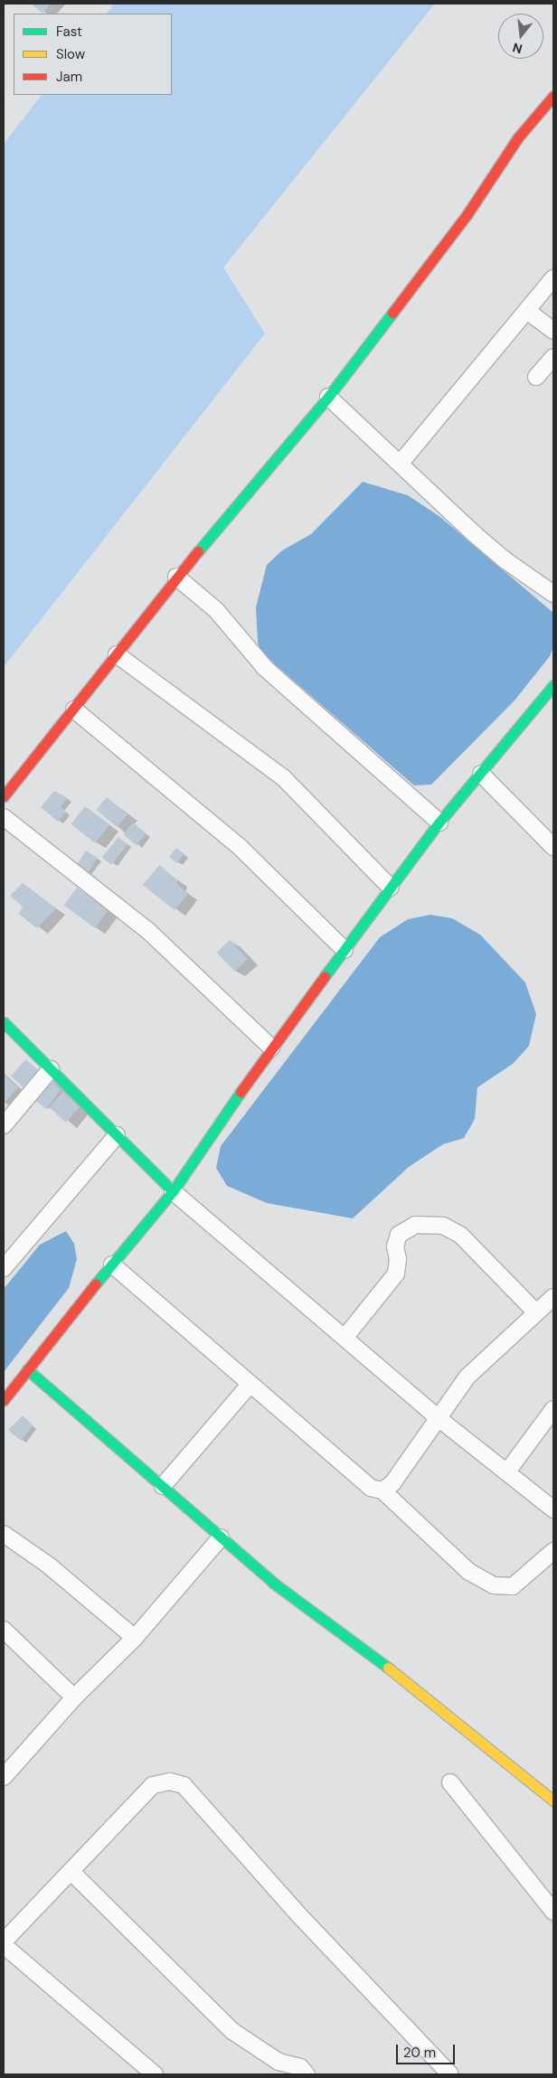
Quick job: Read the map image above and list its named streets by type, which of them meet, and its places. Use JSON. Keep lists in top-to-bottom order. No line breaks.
{"legend":["Fast","Slow","Jam"],"scale_bar":"20 m","north":"bottom"}
